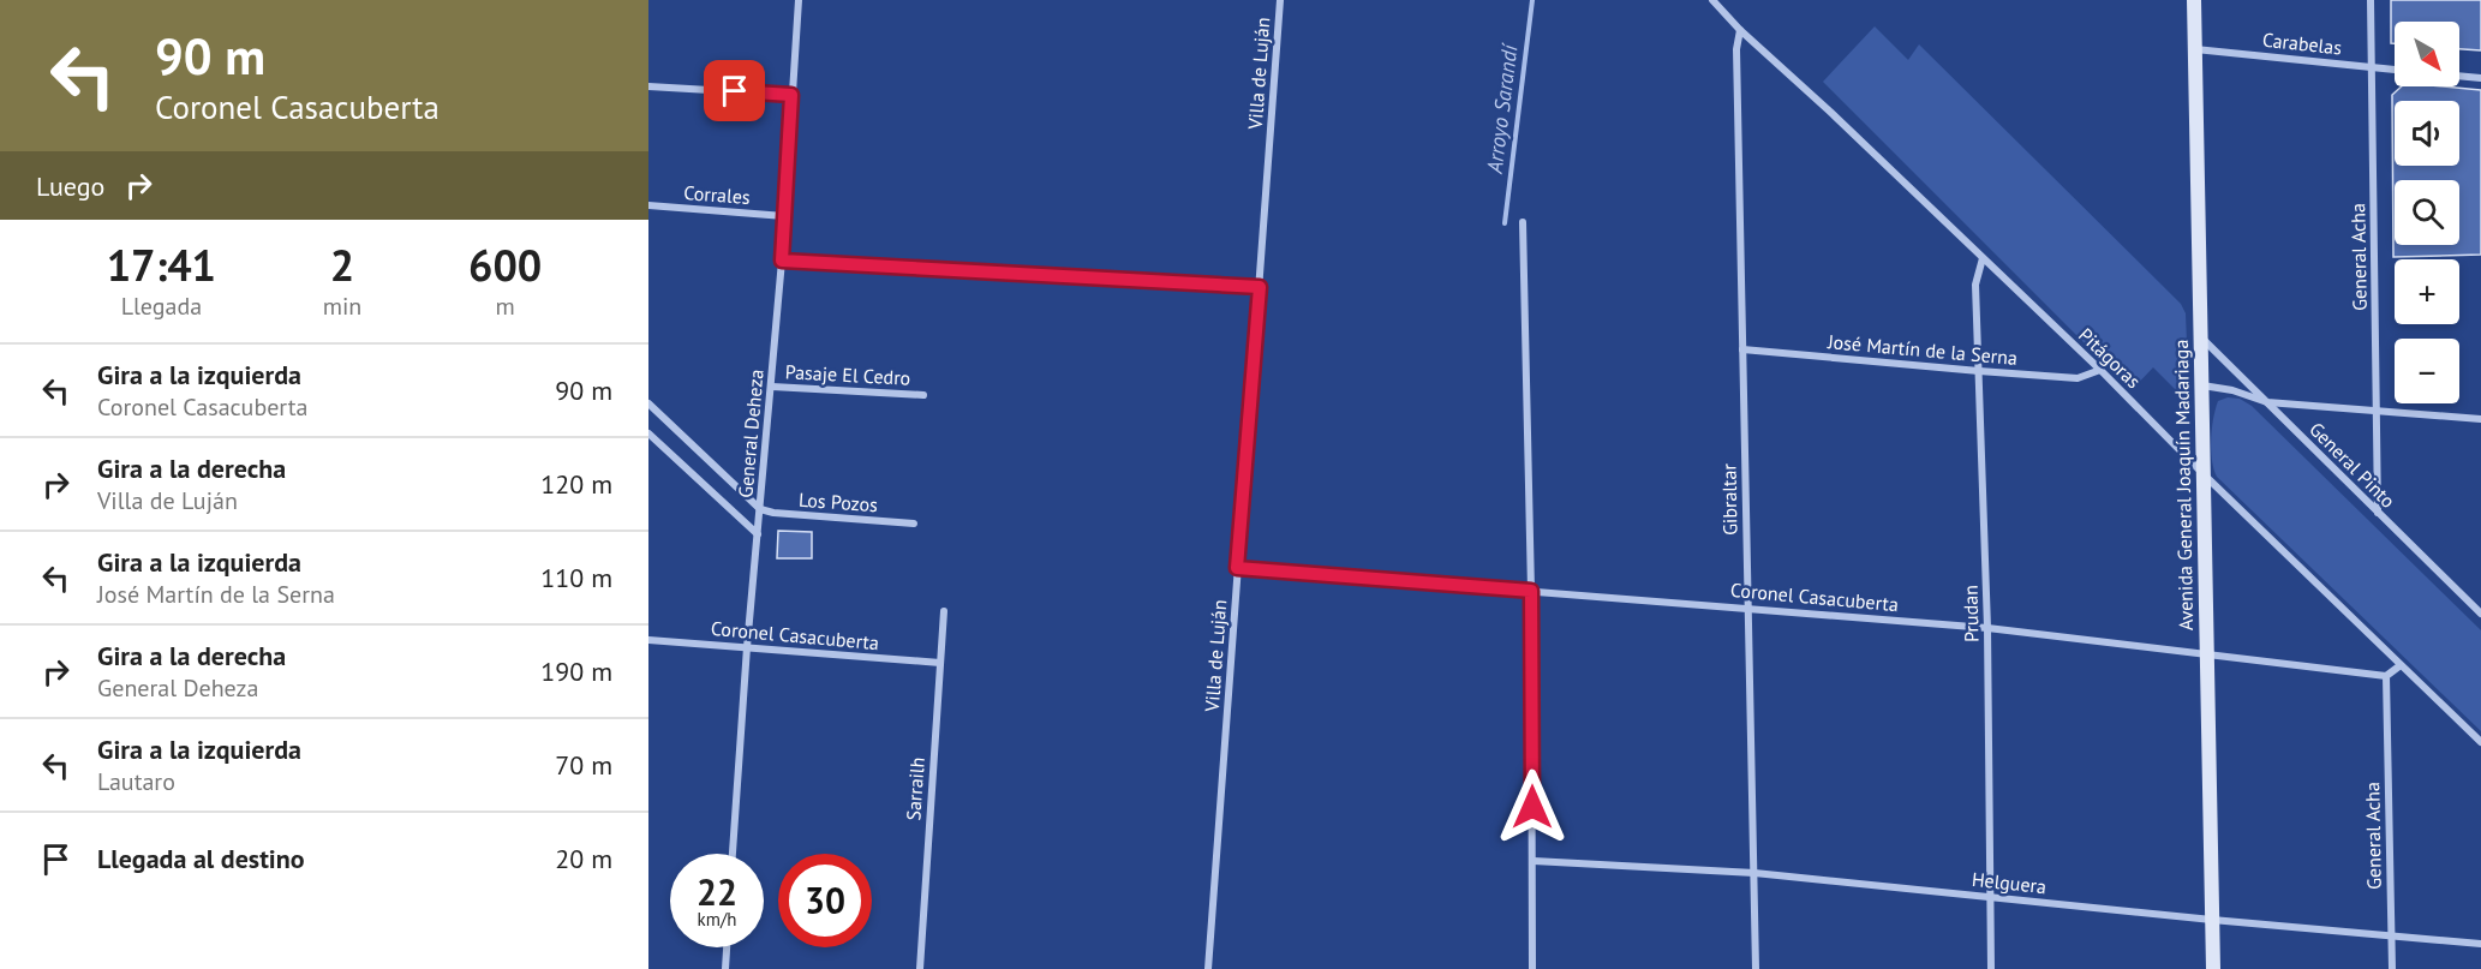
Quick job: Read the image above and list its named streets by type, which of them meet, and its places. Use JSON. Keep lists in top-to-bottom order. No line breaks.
{"streets":{"main road":["Avenida General Joaquín Madariaga"],"street":["Carabelas","Villa de Luján","Corrales","General Acha","José Martín de la Serna","Pitágoras","Pasaje El Cedro","General Deheza","General Pinto","Gibraltar","Los Pozos","Coronel Casacuberta","Prudan","Sarrailh","Helguera"]},"crossings":[["Carabelas","General Acha"],["Carabelas","Avenida General Joaquín Madariaga"],["Villa de Luján","Coronel Casacuberta"],["Corrales","General Deheza"],["General Acha","General Pinto"],["General Acha","Coronel Casacuberta"],["General Acha","Helguera"],["José Martín de la Serna","Pitágoras"],["José Martín de la Serna","Gibraltar"],["José Martín de la Serna","Prudan"],["Pitágoras","Avenida General Joaquín Madariaga"],["Pitágoras","Gibraltar"],["Pitágoras","Prudan"],["Pasaje El Cedro","General Deheza"],["General Deheza","Los Pozos"],["General Deheza","Coronel Casacuberta"],["General Pinto","Avenida General Joaquín Madariaga"],["Avenida General Joaquín Madariaga","Coronel Casacuberta"],["Avenida General Joaquín Madariaga","Helguera"],["Gibraltar","Coronel Casacuberta"],["Gibraltar","Helguera"],["Coronel Casacuberta","Prudan"],["Coronel Casacuberta","Sarrailh"],["Prudan","Helguera"]],"water":["Arroyo Sarandí"],"north":"bottom right","page":{"turn":["90 m","Coronel Casacuberta"],"map_buttons":["+","−"],"then":"Luego","eta":["17:41","Llegada","2","min","600","m"],"list":[{"name":"Gira a la izquierda","note":"Coronel Casacuberta","value":"90 m"},{"name":"Gira a la derecha","note":"Villa de Luján","value":"120 m"},{"name":"Gira a la izquierda","note":"José Martín de la Serna","value":"110 m"},{"name":"Gira a la derecha","note":"General Deheza","value":"190 m"},{"name":"Gira a la izquierda","note":"Lautaro","value":"70 m"},{"name":"Llegada al destino","value":"20 m"}],"speed":"22 km/h","limit":"30"}}
